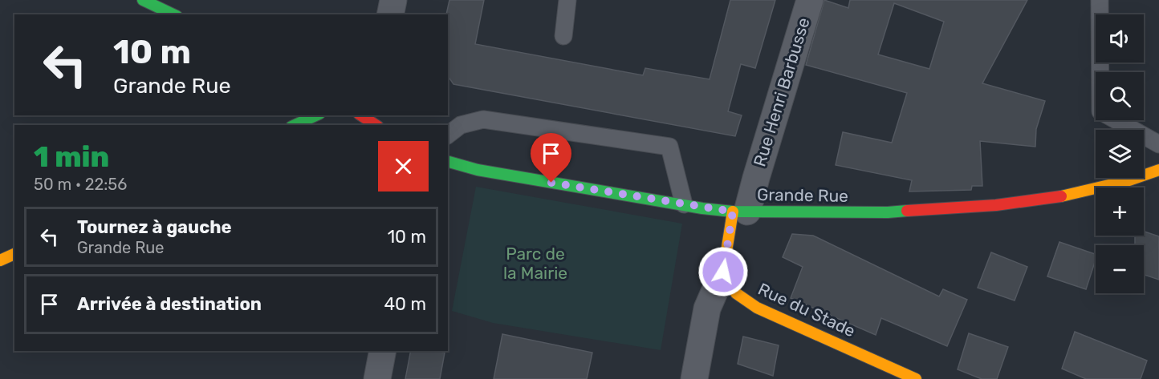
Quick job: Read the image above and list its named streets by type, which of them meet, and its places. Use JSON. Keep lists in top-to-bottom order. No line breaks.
{"streets":{"main road":["Grande Rue","Rue du Stade"],"street":["Rue Henri Barbusse"]},"crossings":[["Rue Henri Barbusse","Grande Rue"]],"parks":["Parc de la Mairie"],"page":{"map_buttons":["+","−"],"turn":["10 m","Grande Rue"],"heading":["1 min","50 m · 22:56"],"list":[{"name":"Tournez à gauche","note":"Grande Rue","value":"10 m"},{"name":"Arrivée à destination","value":"40 m"}]}}
